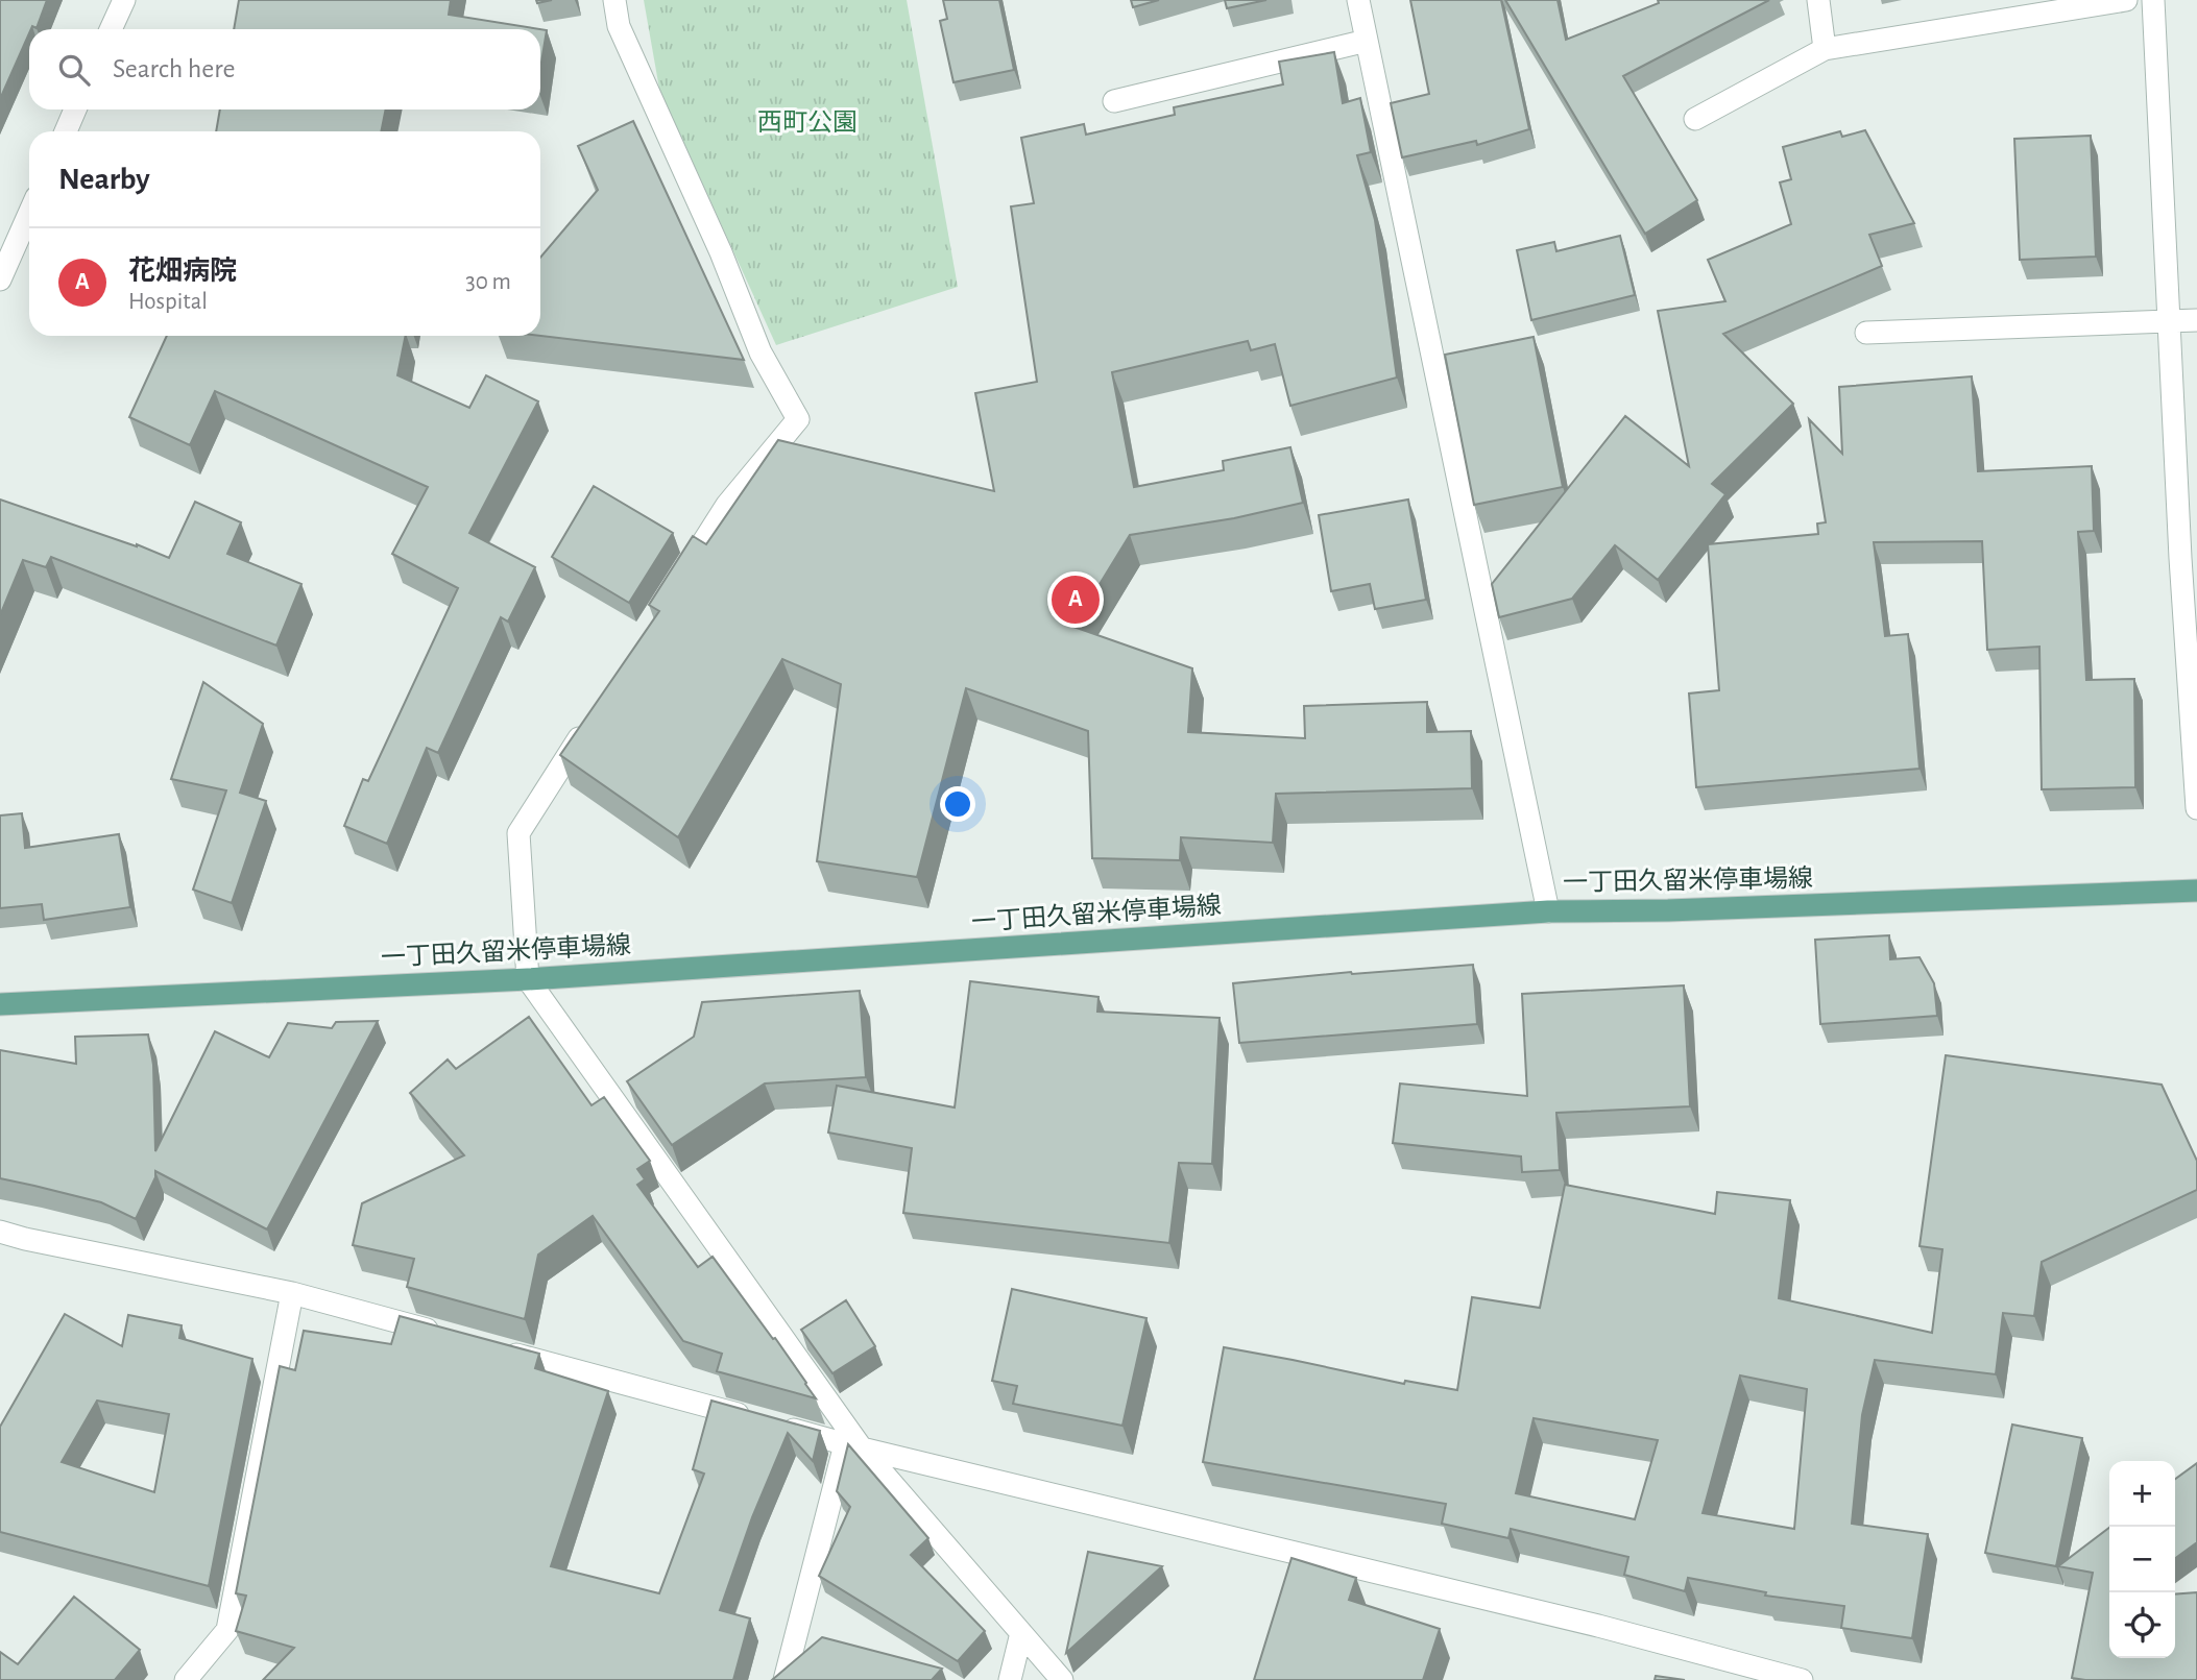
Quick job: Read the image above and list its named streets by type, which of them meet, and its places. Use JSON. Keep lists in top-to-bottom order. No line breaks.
{"streets":{"main road":["一丁田久留米停車場線"]},"parks":["西町公園"],"page":{"search":"Search here","heading":"Nearby","list":[{"mark":"A","name":"花畑病院","note":"Hospital","value":"30 m"}],"pins":"A","map_buttons":["+","−"]}}
